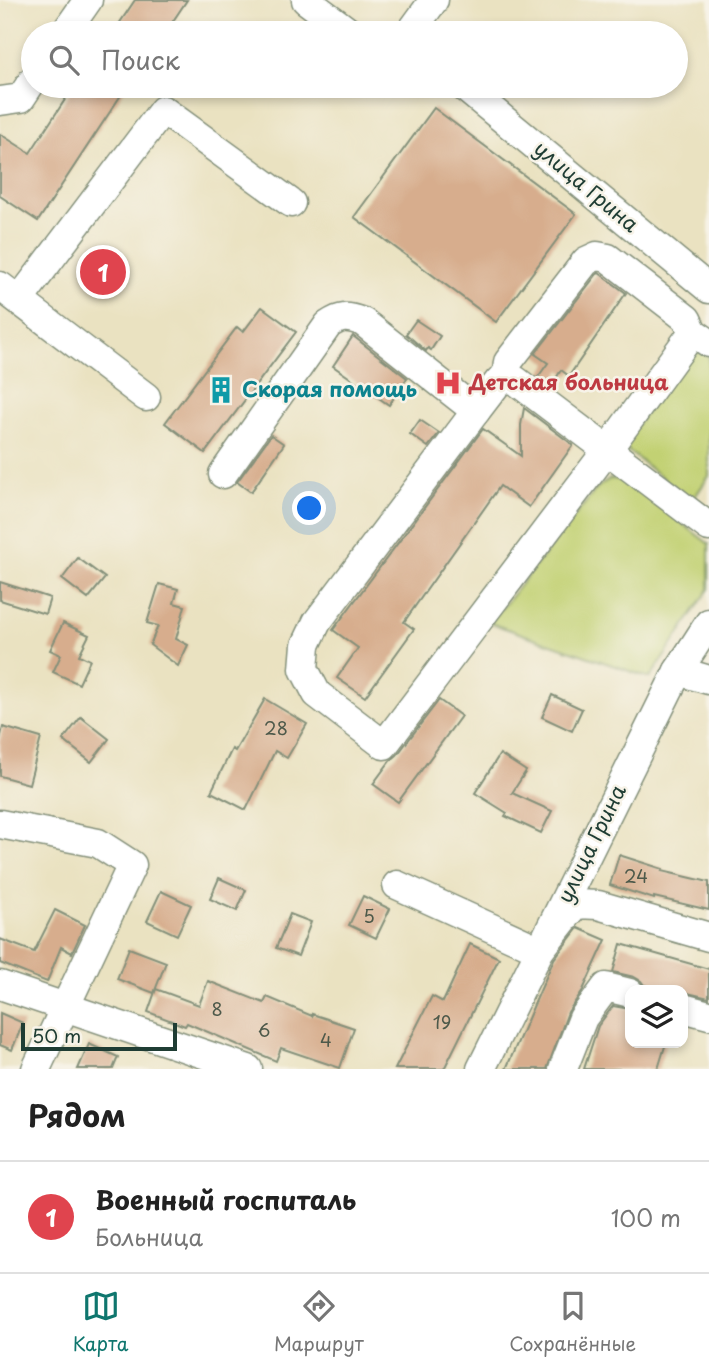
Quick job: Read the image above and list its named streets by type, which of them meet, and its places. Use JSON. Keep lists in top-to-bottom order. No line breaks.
{"streets":{"street":["улица Грина"]},"places":{"hospital":["Детская больница"],"building":["Скорая помощь"]},"house_numbers":["28","24","5","8","19","6","4"],"scale_bar":"50 m","page":{"search":"Поиск","pins":"1","scale":"50 m","heading":"Рядом","list":[{"mark":"1","name":"Военный госпиталь","note":"Больница","value":"100 m"}],"nav":["Карта","Маршрут","Сохранённые"]}}
